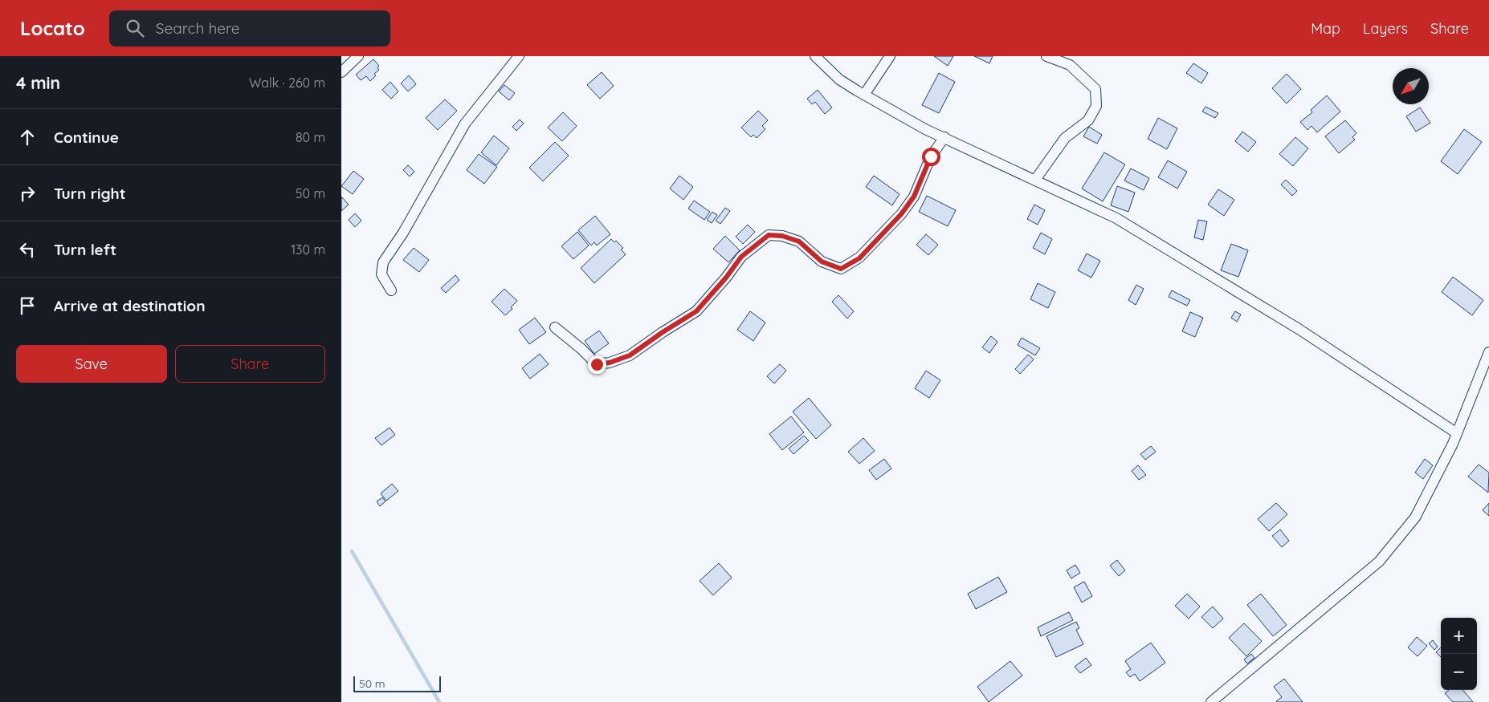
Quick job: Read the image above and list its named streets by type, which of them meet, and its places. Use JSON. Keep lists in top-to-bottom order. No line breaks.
{"scale_bar":"50 m","north":"bottom left","page":{"header":"Locato","search":"Search here","nav":["Map","Layers","Share"],"heading":["4 min","Walk · 260 m"],"list":[["Continue","80 m"],["Turn right","50 m"],["Turn left","130 m"],"Arrive at destination"],"buttons":["Save","Share"],"map_buttons":["+","−"],"scale":"50 m"}}
